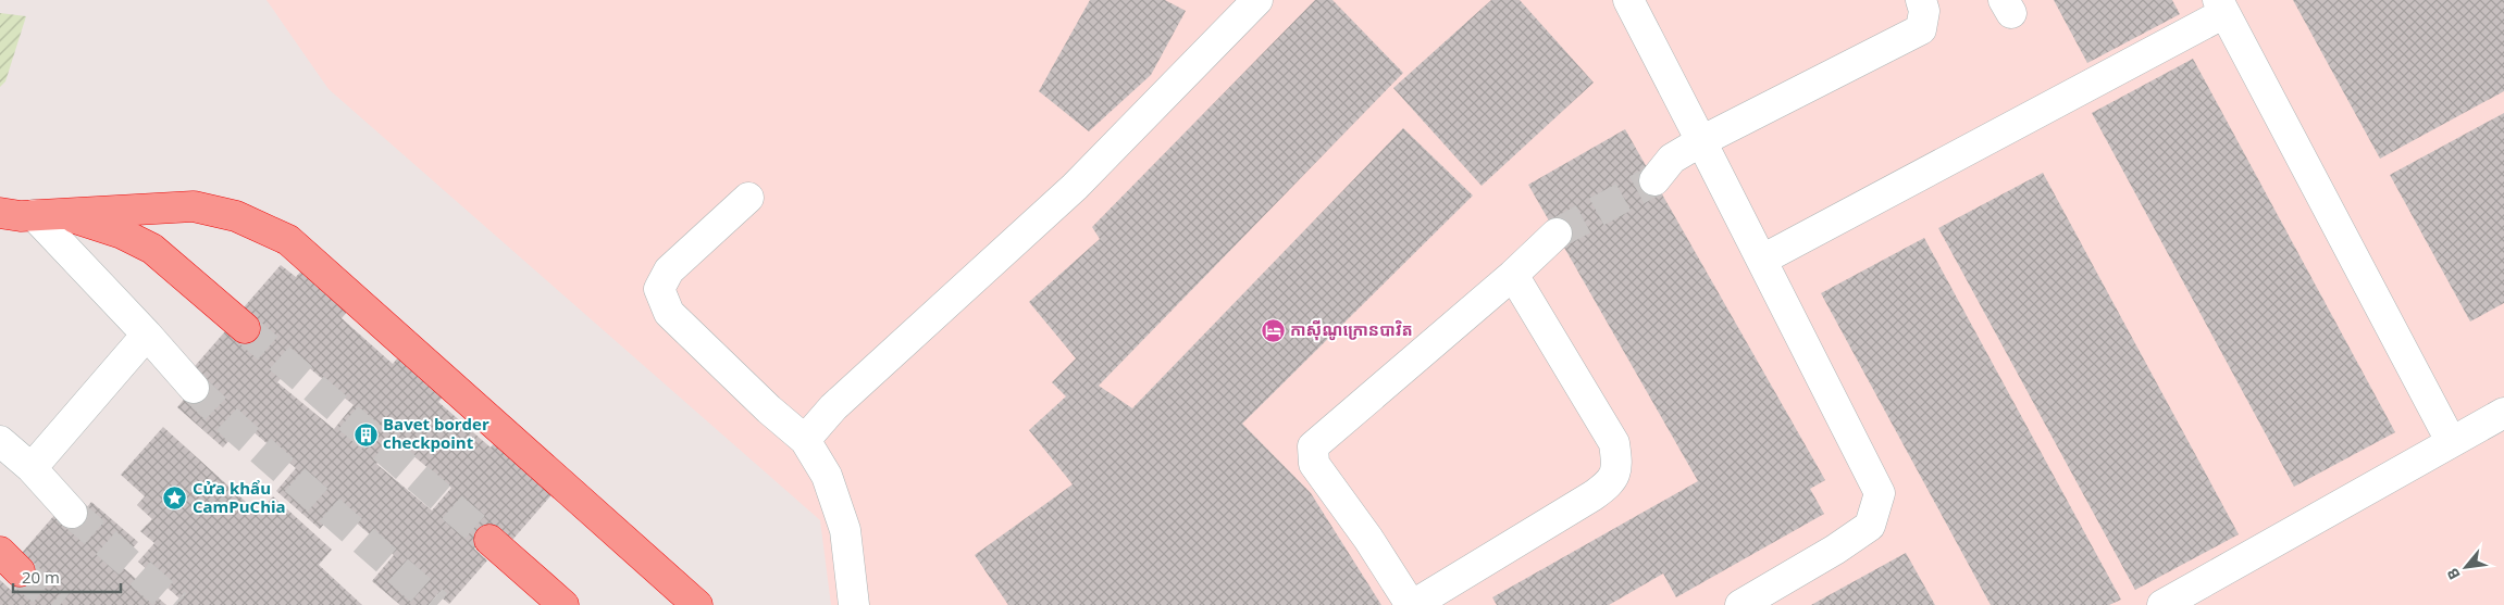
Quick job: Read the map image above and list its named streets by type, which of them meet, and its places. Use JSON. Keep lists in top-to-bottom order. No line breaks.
{"places":{"hotel":["កាស៊ីណូក្រោនបាវិត"],"building":["Bavet border checkpoint"],"place":["Cửa khẩu CamPuChia"]},"scale_bar":"20 m","north":"bottom left"}
